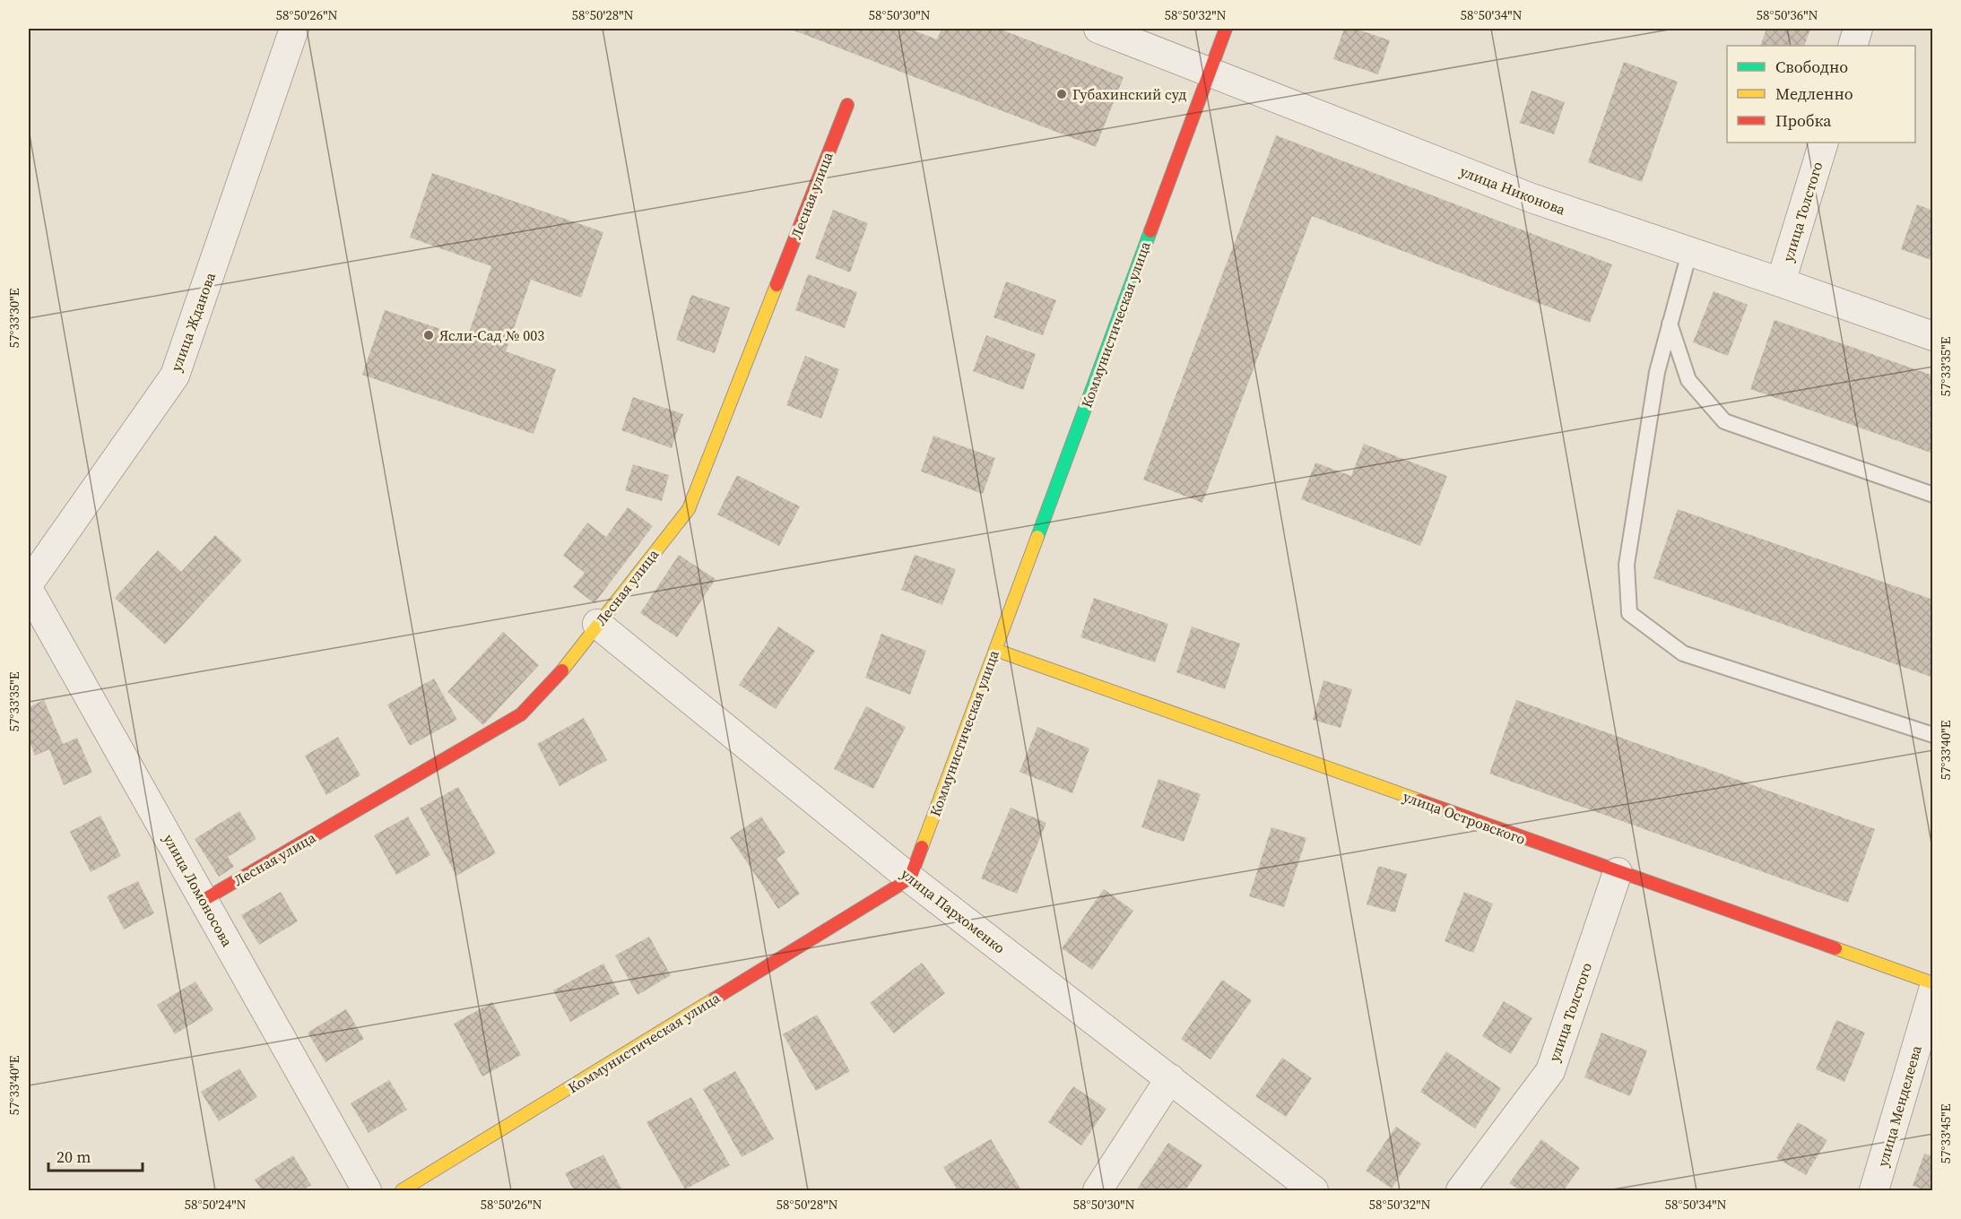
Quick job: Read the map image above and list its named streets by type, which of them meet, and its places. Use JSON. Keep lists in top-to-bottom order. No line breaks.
{"streets":{"street":["улица Никонова","Лесная улица","улица Толстого","улица Жданова","Коммунистическая улица","улица Островского","улица Ломоносова","улица Пархоменко","улица Менделеева"]},"crossings":[["улица Никонова","улица Толстого"],["улица Никонова","Коммунистическая улица"],["Лесная улица","улица Ломоносова"],["Лесная улица","улица Пархоменко"],["улица Толстого","улица Островского"],["Коммунистическая улица","улица Островского"],["Коммунистическая улица","улица Пархоменко"]],"places":["Губахинский суд","Ясли-Сад № 003"],"legend":["Свободно","Медленно","Пробка"],"scale_bar":"20 m","coordinates":["58°50'26\"N","58°50'28\"N","58°50'30\"N","58°50'32\"N","58°50'34\"N","58°50'36\"N","57°33'30\"E","57°33'35\"E","57°33'40\"E","57°33'45\"E","58°50'24\"N"]}
